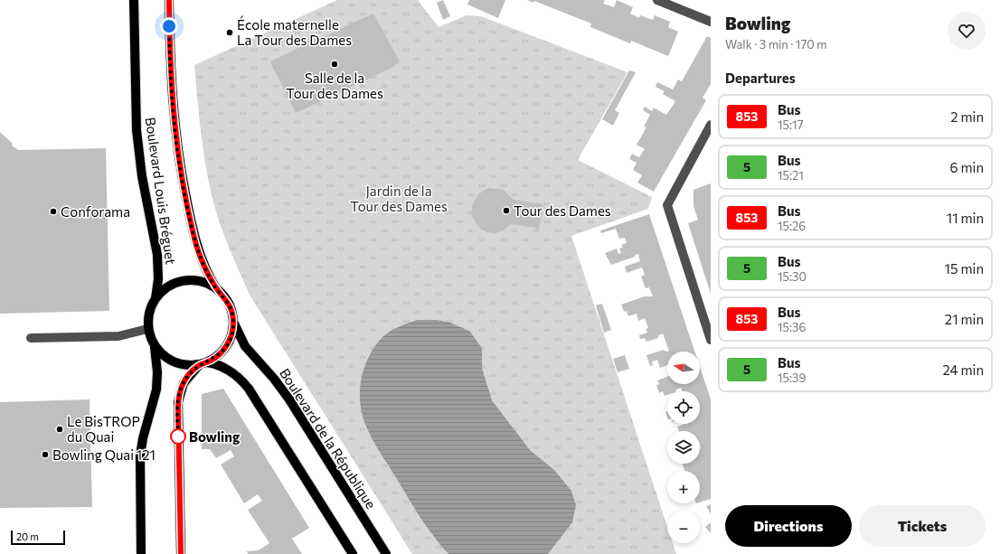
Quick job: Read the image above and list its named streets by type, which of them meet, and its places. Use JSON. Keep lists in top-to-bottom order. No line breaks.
{"streets":{"main road":["Boulevard Louis Bréguet","Boulevard de la République"]},"crossings":[["Boulevard Louis Bréguet","Boulevard de la République"]],"parks":["Jardin de la Tour des Dames"],"places":["École maternelle La Tour des Dames","Salle de la Tour des Dames","Tour des Dames","Conforama","Le BisTROP du Quai","Bowling","Bowling Quai 121"],"lines":["bus line 853"],"scale_bar":"20 m","north":"left","page":{"heading":[["Bowling","Walk · 3 min · 170 m"],"Departures"],"list":[{"mark":"853","name":"Bus","note":"15:17","value":"2 min"},{"mark":"5","name":"Bus","note":"15:21","value":"6 min"},{"mark":"853","name":"Bus","note":"15:26","value":"11 min"},{"mark":"5","name":"Bus","note":"15:30","value":"15 min"},{"mark":"853","name":"Bus","note":"15:36","value":"21 min"},{"mark":"5","name":"Bus","note":"15:39","value":"24 min"}],"map_buttons":["+","−"],"buttons":["Directions","Tickets"],"scale":"20 m"}}
